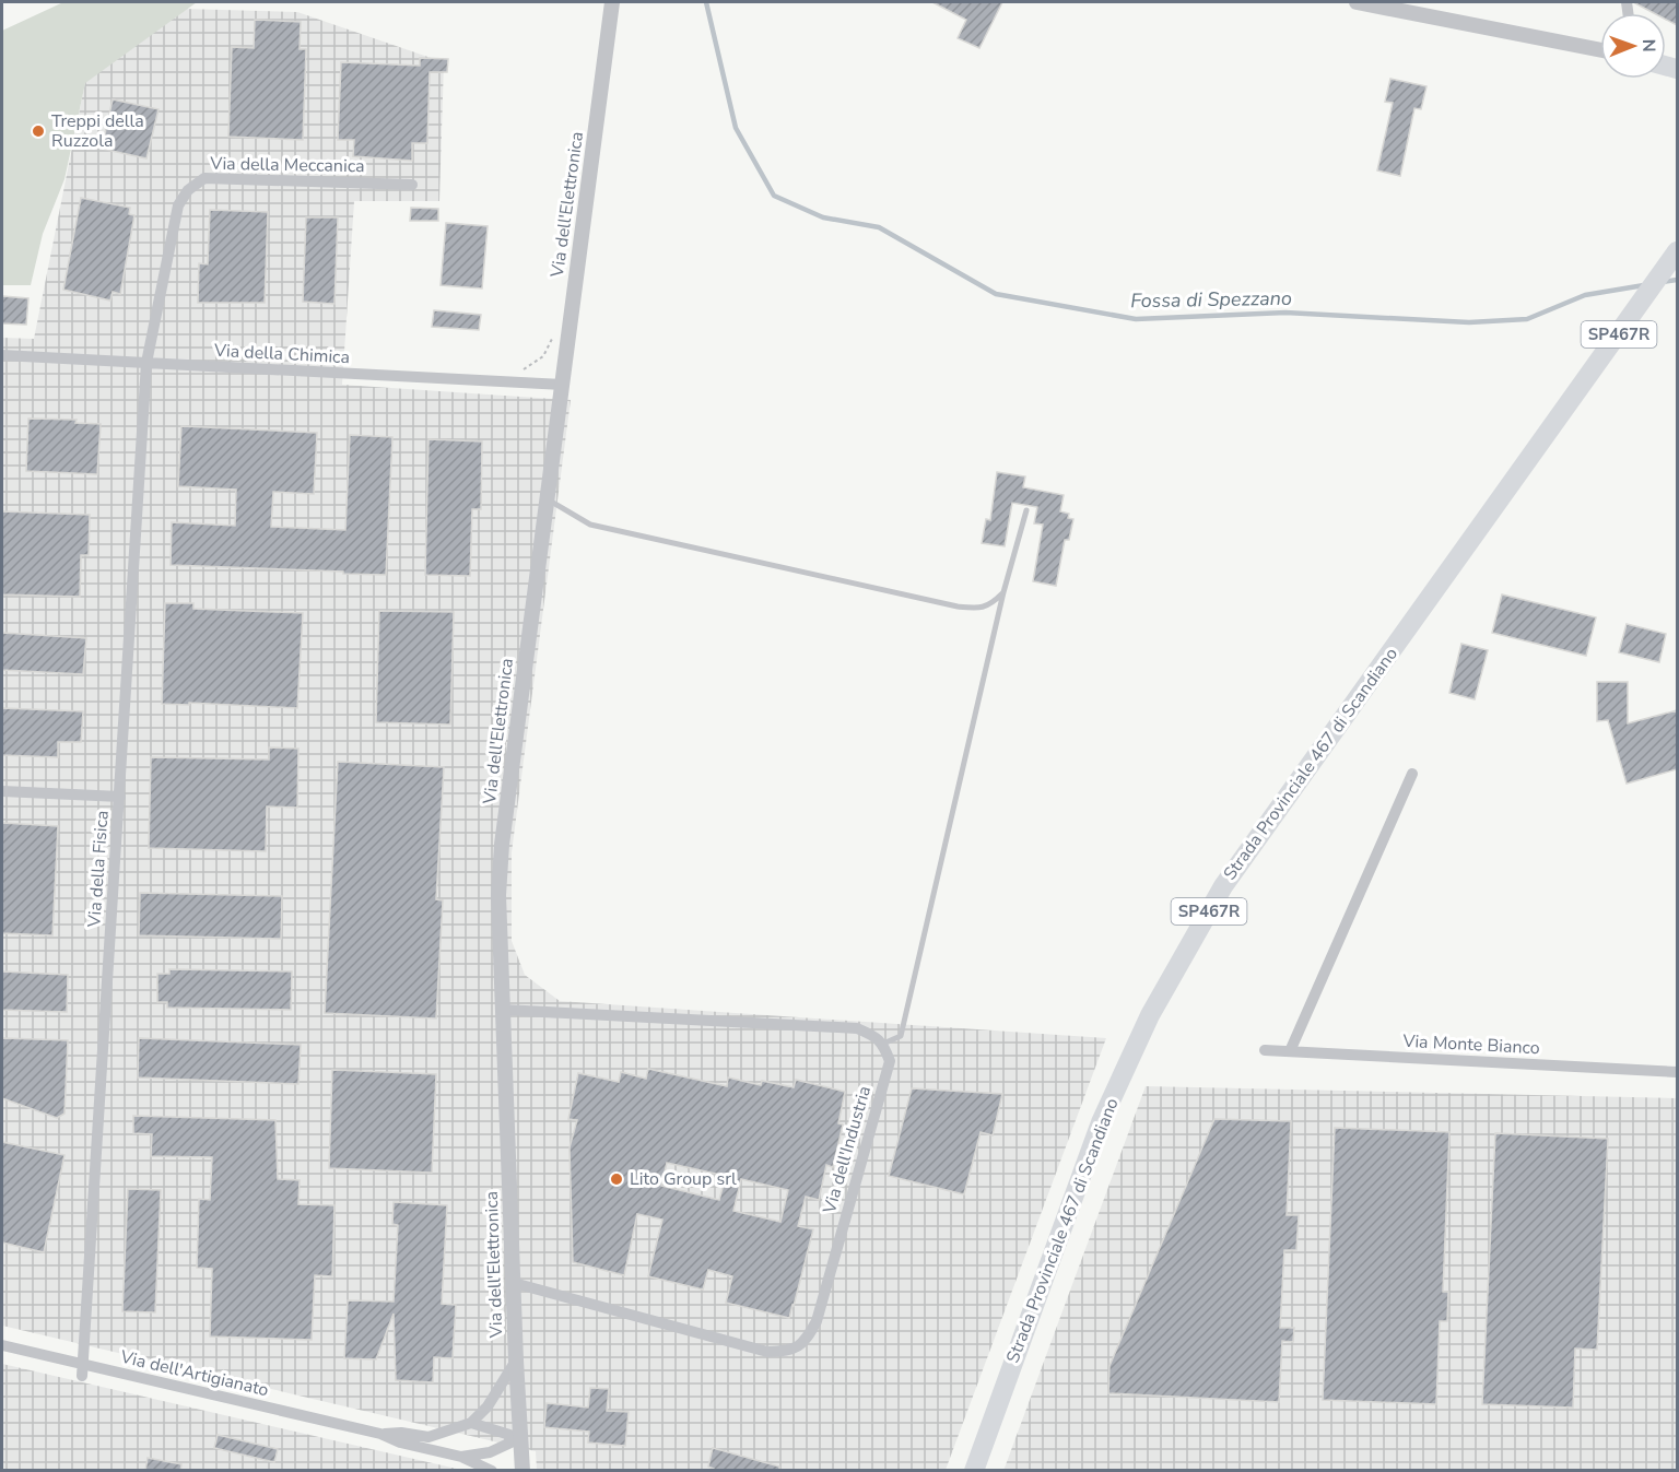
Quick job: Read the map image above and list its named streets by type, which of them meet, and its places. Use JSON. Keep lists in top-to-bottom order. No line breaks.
{"streets":{"highway":["SP467R","Strada Provinciale 467 di Scandiano"],"street":["Via della Meccanica","Via dell'Elettronica","Via della Chimica","Via della Fisica","Via Monte Bianco","Via dell'Industria","Via dell'Artigianato"]},"crossings":[["Via della Meccanica","Via della Chimica"],["Via della Meccanica","Via della Fisica"],["Via dell'Elettronica","Via della Chimica"],["Via dell'Elettronica","Via dell'Industria"],["Via dell'Elettronica","Via dell'Artigianato"],["Via della Chimica","Via della Fisica"],["Via della Fisica","Via dell'Artigianato"]],"water":["Fossa di Spezzano"],"places":["Treppi della Ruzzola","Lito Group srl"],"north":"right"}
